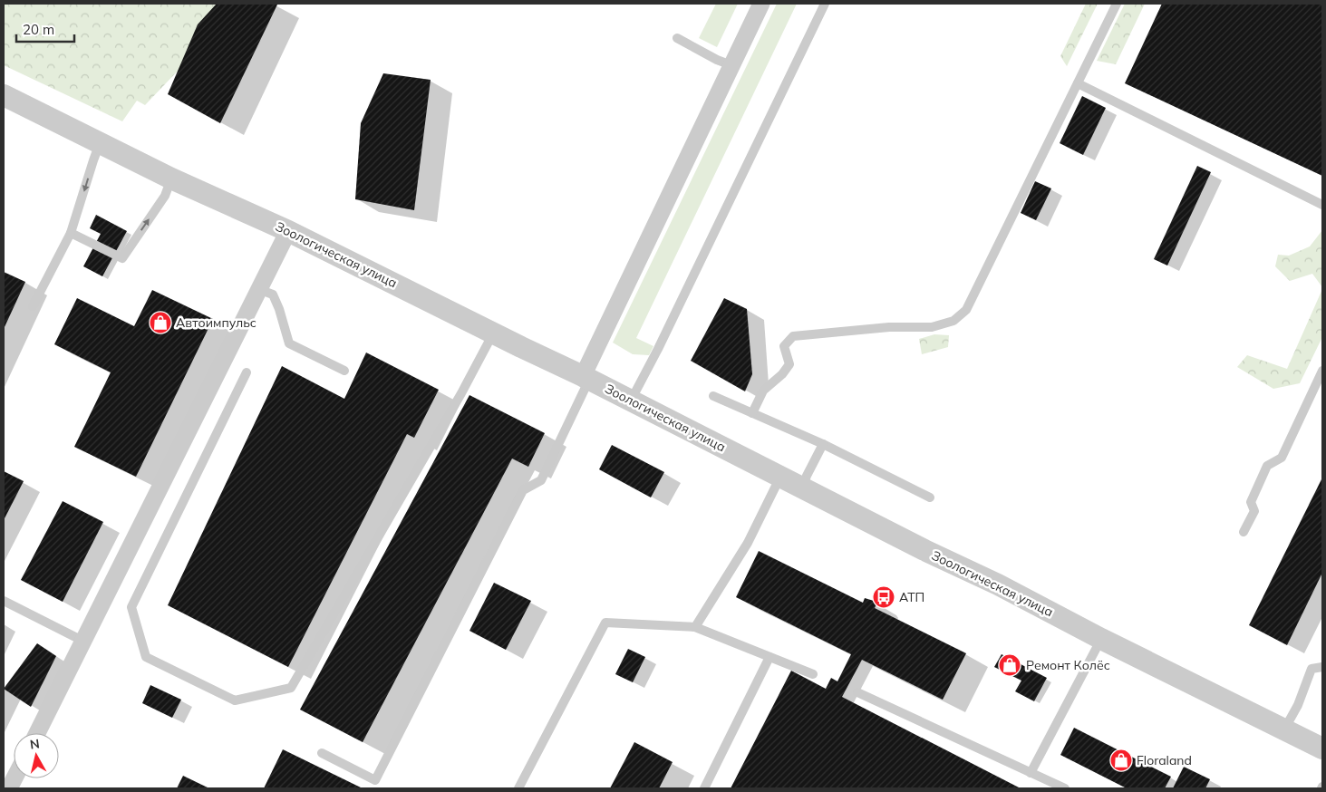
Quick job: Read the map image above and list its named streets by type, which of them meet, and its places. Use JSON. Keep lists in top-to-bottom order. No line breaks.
{"streets":{"street":["Зоологическая улица"]},"places":{"shop":["Автоимпульс","Ремонт Колёс","Floraland"],"bus stop":["АТП"]},"scale_bar":"20 m","north":"top"}
